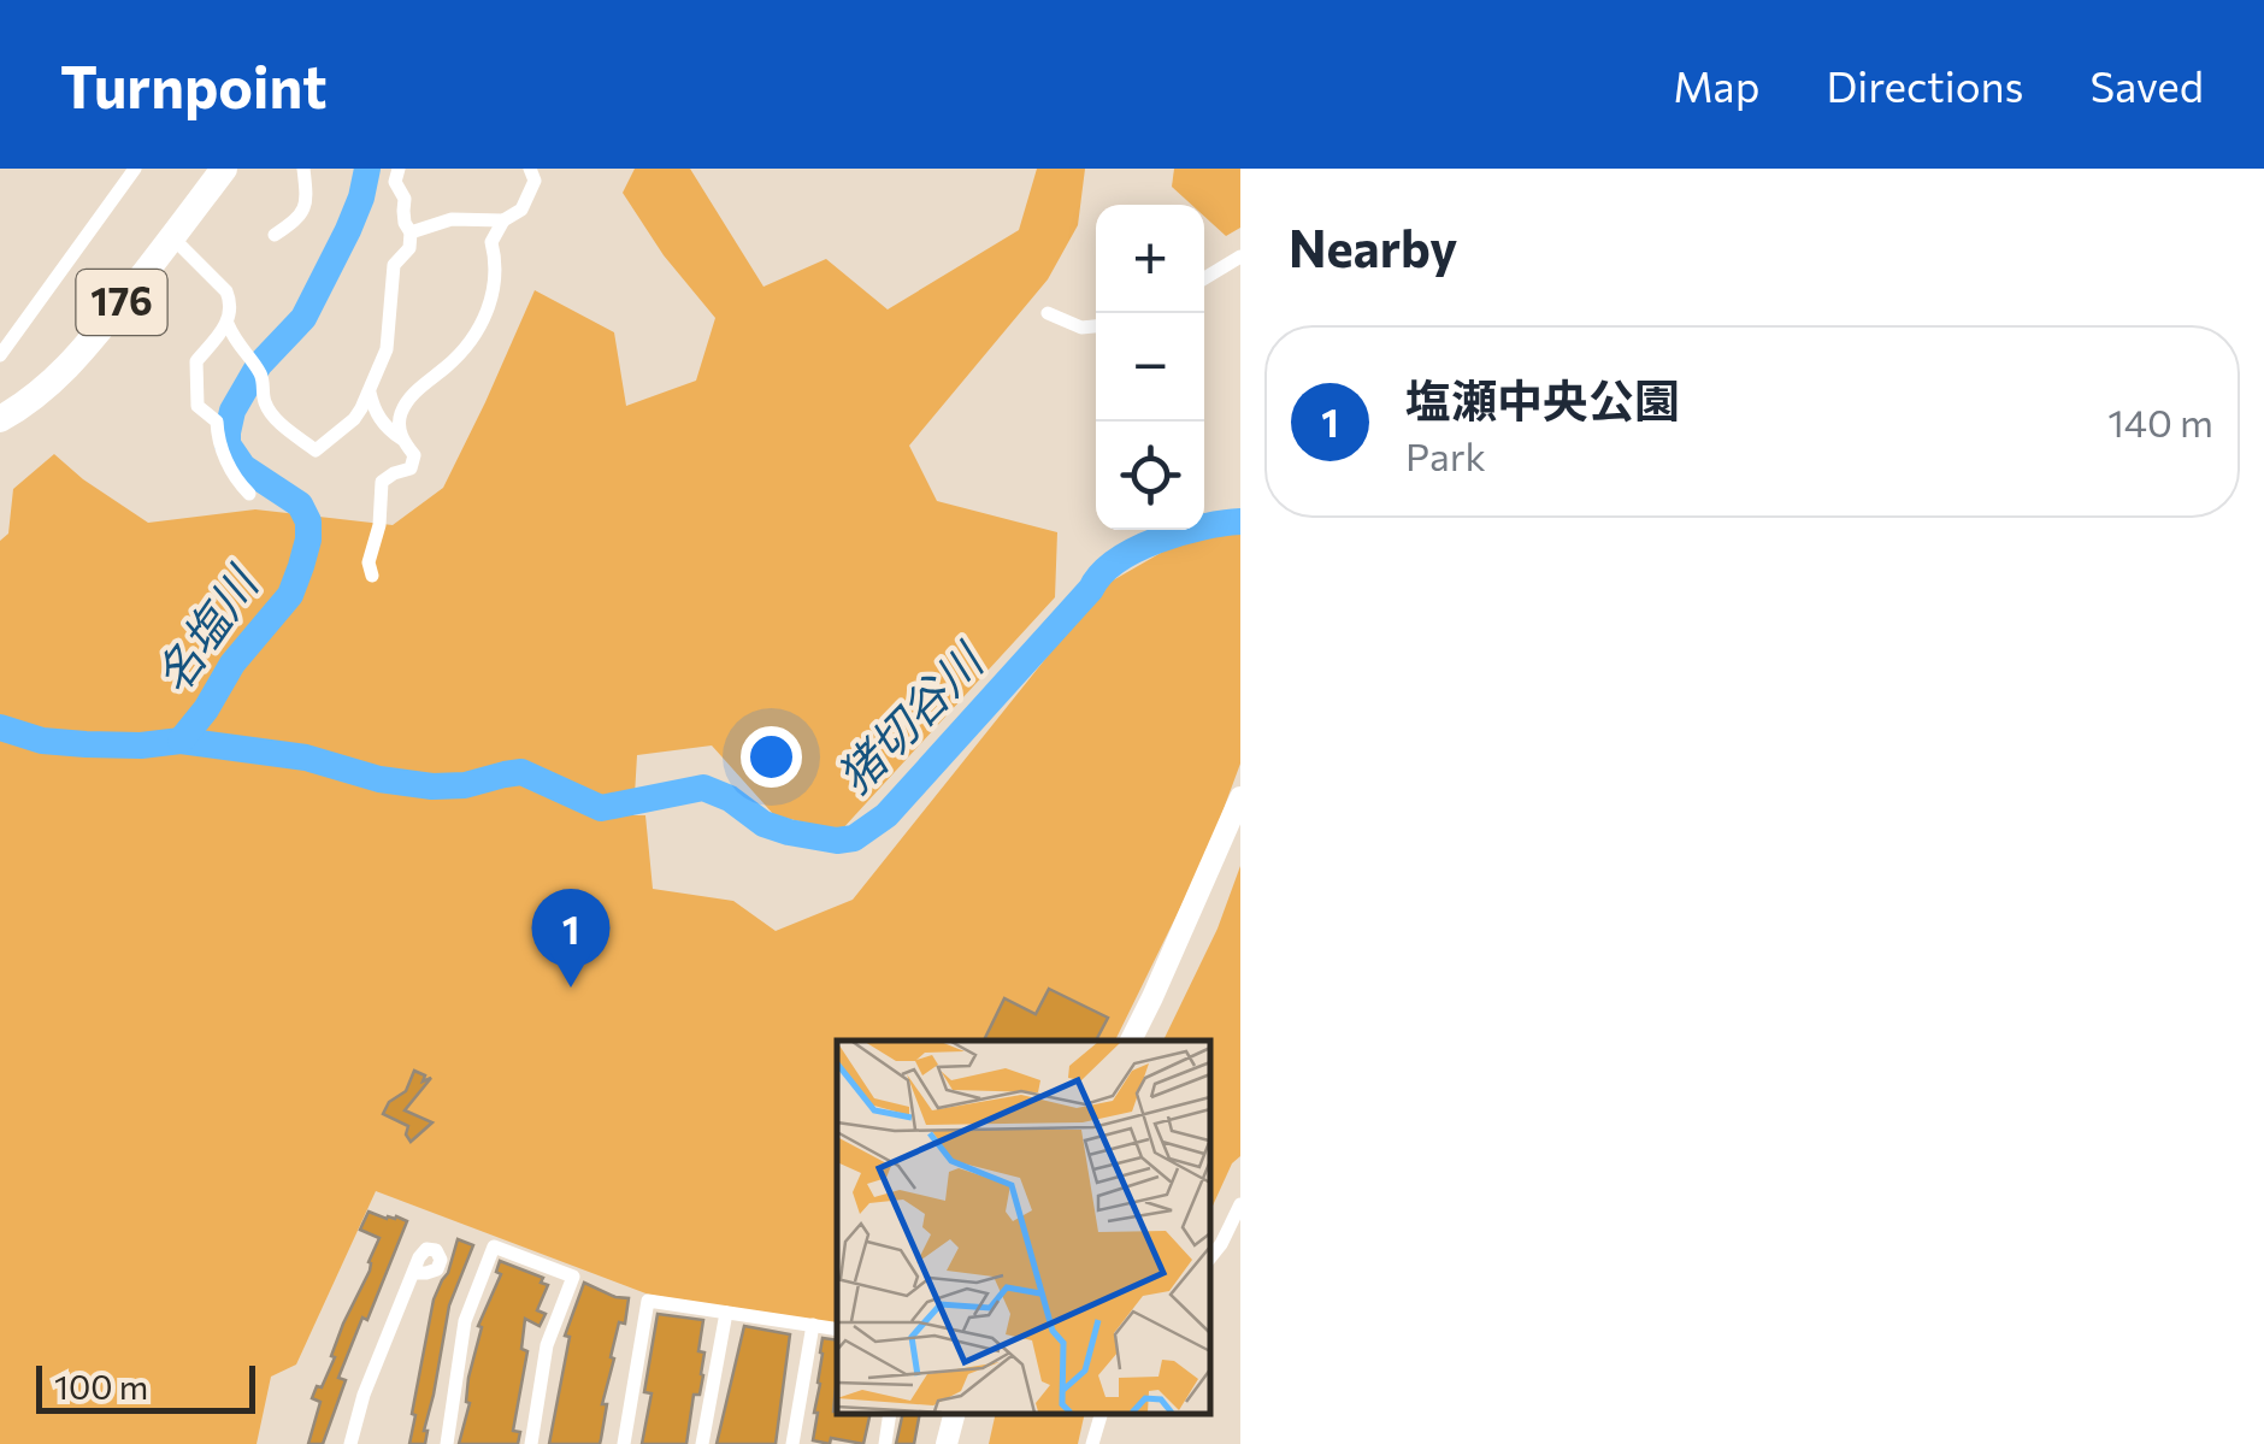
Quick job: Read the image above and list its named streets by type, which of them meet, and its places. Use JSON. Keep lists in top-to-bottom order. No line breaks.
{"streets":{"highway":["176"]},"water":["名塩川","猪切谷川"],"scale_bar":"100 m","page":{"header":"Turnpoint","nav":["Map","Directions","Saved"],"heading":"Nearby","map_buttons":["+","−"],"list":[{"mark":"1","name":"塩瀬中央公園","note":"Park","value":"140 m"}],"pins":"1","scale":"100 m"}}
